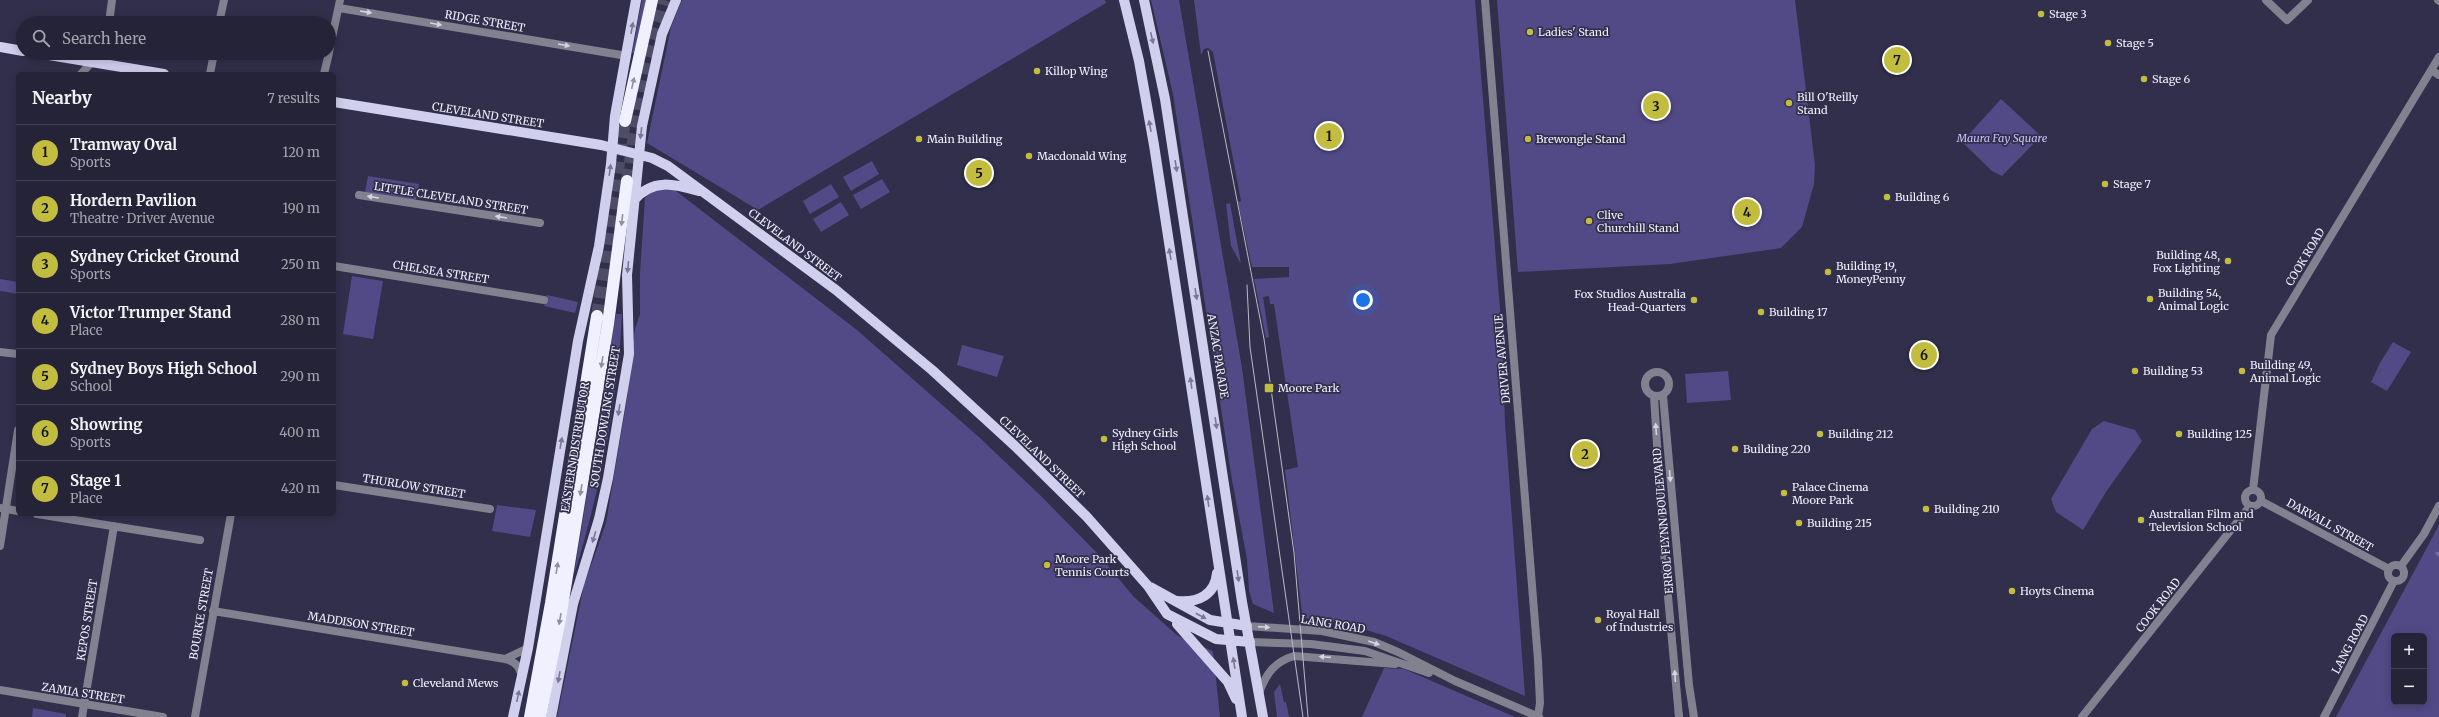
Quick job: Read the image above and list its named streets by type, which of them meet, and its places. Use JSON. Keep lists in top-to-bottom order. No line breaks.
{"streets":{"highway":["EASTERN DISTRIBUTOR"],"main road":["CLEVELAND STREET","ANZAC PARADE","SOUTH DOWLING STREET"],"street":["RIDGE STREET","LITTLE CLEVELAND STREET","COOK ROAD","CHELSEA STREET","DRIVER AVENUE","THURLOW STREET","ERROL FLYNN BOULEVARD","DARVALL STREET","BOURKE STREET","KEPOS STREET","MADDISON STREET","LANG ROAD","ZAMIA STREET"]},"crossings":[["CLEVELAND STREET","ANZAC PARADE"],["CLEVELAND STREET","SOUTH DOWLING STREET"],["CLEVELAND STREET","LANG ROAD"],["COOK ROAD","DARVALL STREET"],["ANZAC PARADE","LANG ROAD"],["DRIVER AVENUE","LANG ROAD"],["DARVALL STREET","LANG ROAD"],["BOURKE STREET","MADDISON STREET"],["KEPOS STREET","ZAMIA STREET"]],"one_way":["RIDGE STREET","LITTLE CLEVELAND STREET"],"parks":["Maura Fay Square"],"places":{"other":["Stage 3","Ladies' Stand","Stage 5","Killop Wing","Stage 6","Bill O'Reilly Stand","Main Building","Brewongle Stand","Macdonald Wing","Stage 7","Building 6","Clive Churchill Stand","Building 48, Fox Lighting","Building 19, MoneyPenny","Building 54, Animal Logic","Fox Studios Australia Head-Quarters","Building 17","Building 53","Building 49, Animal Logic","Building 212","Building 125","Sydney Girls High School","Building 220","Palace Cinema Moore Park","Building 210","Australian Film and Television School","Building 215","Moore Park Tennis Courts","Hoyts Cinema","Royal Hall of Industries","Cleveland Mews"],"transit":["Moore Park"]},"page":{"search":"Search here","pins":["7","3","1","5","4","6","2"],"heading":["Nearby","7 results"],"list":[{"mark":"1","name":"Tramway Oval","note":"Sports","value":"120 m"},{"mark":"2","name":"Hordern Pavilion","note":"Theatre · Driver Avenue","value":"190 m"},{"mark":"3","name":"Sydney Cricket Ground","note":"Sports","value":"250 m"},{"mark":"4","name":"Victor Trumper Stand","note":"Place","value":"280 m"},{"mark":"5","name":"Sydney Boys High School","note":"School","value":"290 m"},{"mark":"6","name":"Showring","note":"Sports","value":"400 m"},{"mark":"7","name":"Stage 1","note":"Place","value":"420 m"}],"map_buttons":["+","−"]}}
